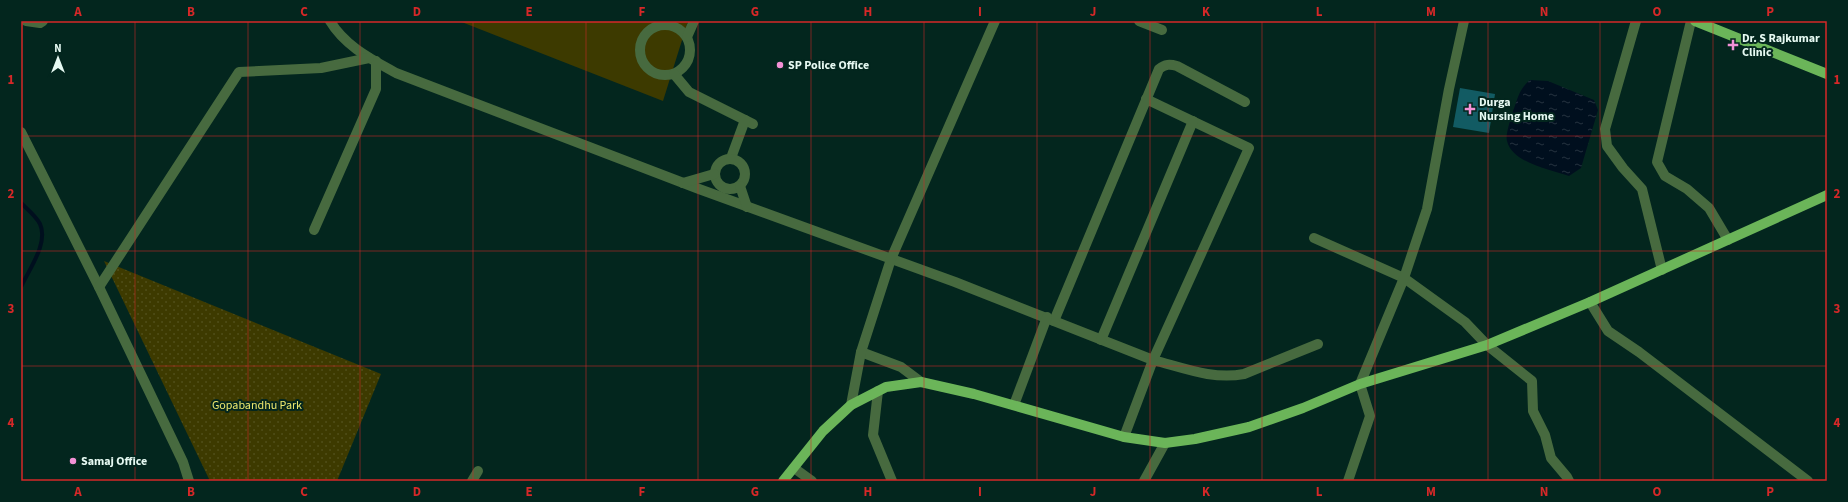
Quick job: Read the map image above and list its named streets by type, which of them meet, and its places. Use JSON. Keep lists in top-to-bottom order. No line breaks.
{"parks":["Gopabandhu Park"],"places":{"health":["Dr. S Rajkumar Clinic","Durga Nursing Home"],"other":["SP Police Office","Samaj Office"]},"north":"top","grid":{"columns":["A","B","C","D","E","F","G","H","I","J","K","L","M","N","O","P"],"rows":["1","2","3","4"]}}
